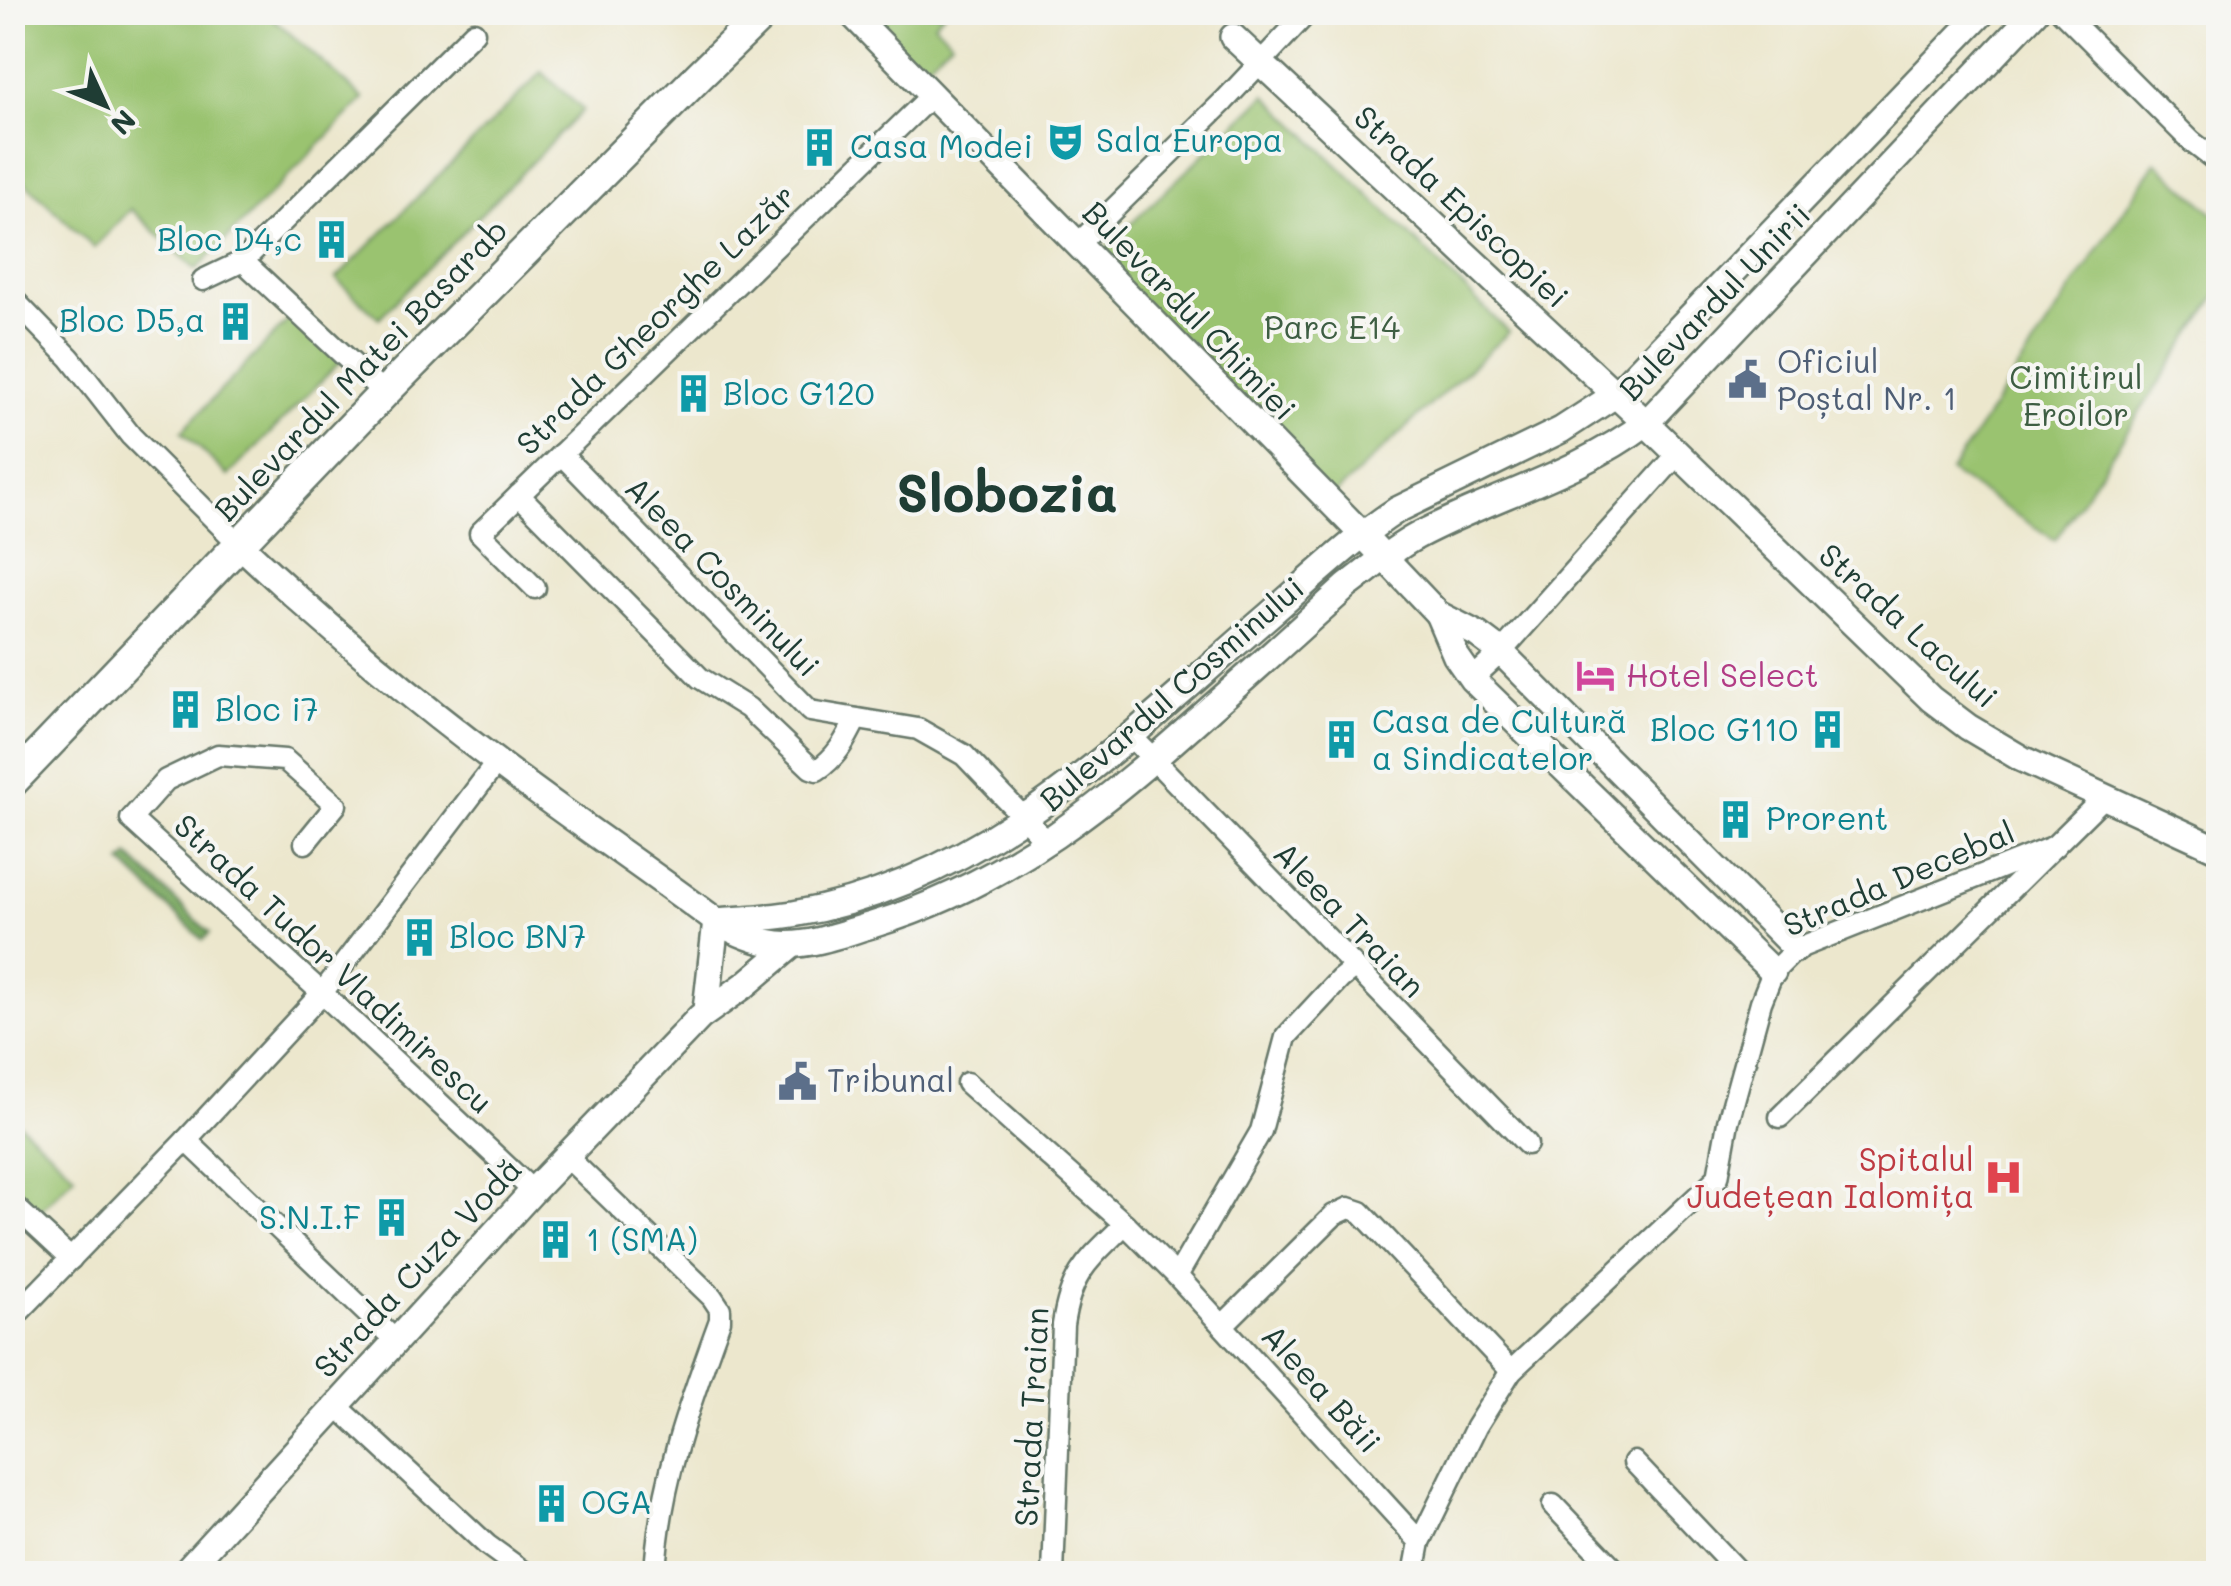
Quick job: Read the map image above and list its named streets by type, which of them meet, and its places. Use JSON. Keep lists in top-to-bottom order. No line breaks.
{"streets":{"main road":["Bulevardul Matei Basarab"],"street":["Strada Episcopiei","Bulevardul Unirii","Bulevardul Chimiei","Strada Gheorghe Lazăr","Aleea Cosminului","Strada Lacului","Bulevardul Cosminului","Strada Decebal","Aleea Traian","Strada Tudor Vladimirescu","Strada Cuza Vodă","Aleea Băii","Strada Traian"]},"crossings":[["Strada Episcopiei","Bulevardul Unirii"],["Strada Episcopiei","Strada Lacului"],["Bulevardul Unirii","Bulevardul Chimiei"],["Bulevardul Unirii","Strada Lacului"],["Bulevardul Unirii","Bulevardul Cosminului"],["Bulevardul Chimiei","Strada Gheorghe Lazăr"],["Bulevardul Chimiei","Bulevardul Cosminului"],["Bulevardul Chimiei","Strada Decebal"],["Strada Gheorghe Lazăr","Aleea Cosminului"],["Bulevardul Matei Basarab","Bulevardul Cosminului"],["Aleea Cosminului","Bulevardul Cosminului"],["Strada Lacului","Strada Decebal"],["Bulevardul Cosminului","Aleea Traian"],["Bulevardul Cosminului","Strada Cuza Vodă"],["Strada Decebal","Aleea Băii"],["Strada Tudor Vladimirescu","Strada Cuza Vodă"],["Aleea Băii","Strada Traian"]],"districts":["Slobozia"],"parks":["Parc E14","Cimitirul Eroilor"],"places":{"theatre":["Sala Europa"],"building":["Casa Modei","Bloc D4,c","Bloc D5,a","Bloc G120","Bloc i7","Bloc G110","Casa de Cultură a Sindicatelor","Prorent","Bloc BN7","S.N.I.F","1 (SMA)","OGA"],"public building":["Oficiul Poștal Nr. 1","Tribunal"],"hotel":["Hotel Select"],"hospital":["Spitalul Județean Ialomița"]},"north":"bottom right"}
